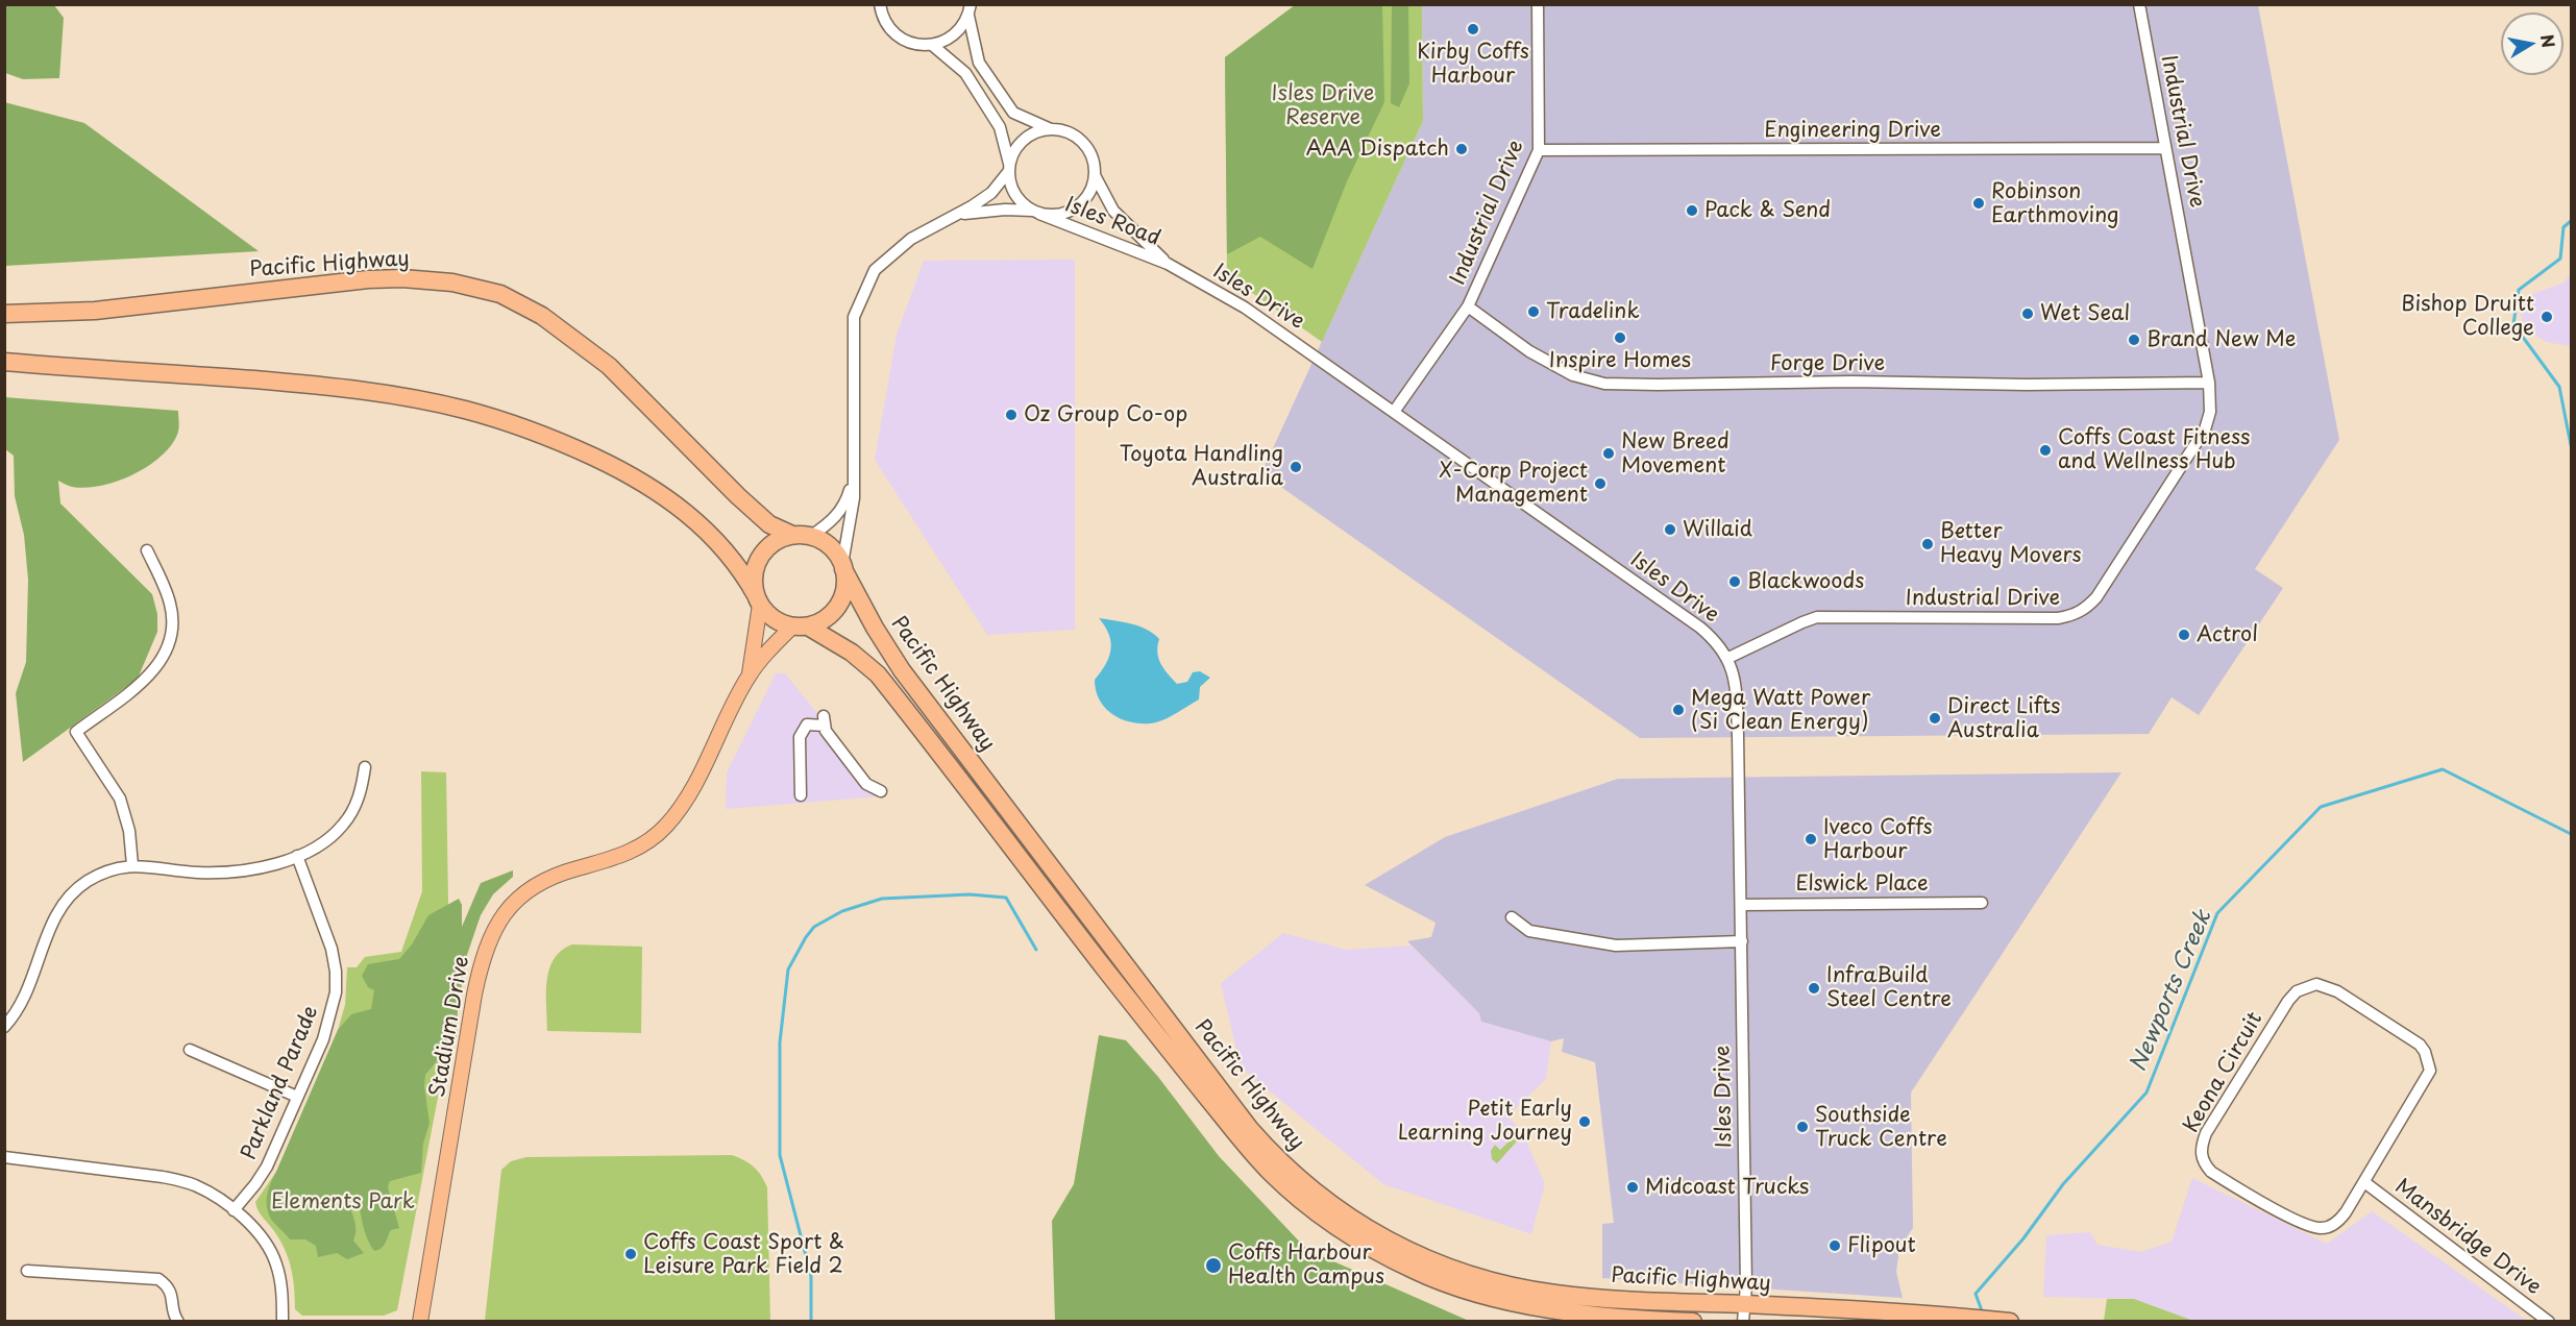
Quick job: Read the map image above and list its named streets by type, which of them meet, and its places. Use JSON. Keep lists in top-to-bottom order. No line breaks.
{"streets":{"highway":["Pacific Highway"],"main road":["Stadium Drive"],"street":["Engineering Drive","Industrial Drive","Isles Road","Isles Drive","Forge Drive","Elswick Place","Keona Circuit","Parkland Parade","Mansbridge Drive"]},"crossings":[["Engineering Drive","Industrial Drive"],["Industrial Drive","Isles Drive"],["Industrial Drive","Forge Drive"],["Isles Road","Isles Drive"],["Pacific Highway","Isles Drive"],["Pacific Highway","Stadium Drive"],["Isles Drive","Elswick Place"],["Keona Circuit","Mansbridge Drive"]],"water":["Newports Creek"],"parks":["Isles Drive Reserve","Elements Park"],"places":["Kirby Coffs Harbour","AAA Dispatch","Robinson Earthmoving","Pack & Send","Tradelink","Wet Seal","Bishop Druitt College","Inspire Homes","Brand New Me","Oz Group Co-op","Coffs Coast Fitness and Wellness Hub","New Breed Movement","Toyota Handling Australia","X-Corp Project Management","Willaid","Better Heavy Movers","Blackwoods","Actrol","Mega Watt Power (Si Clean Energy)","Direct Lifts Australia","Iveco Coffs Harbour","InfraBuild Steel Centre","Petit Early Learning Journey","Southside Truck Centre","Midcoast Trucks","Flipout","Coffs Coast Sport & Leisure Park Field 2","Coffs Harbour Health Campus"],"north":"right"}
